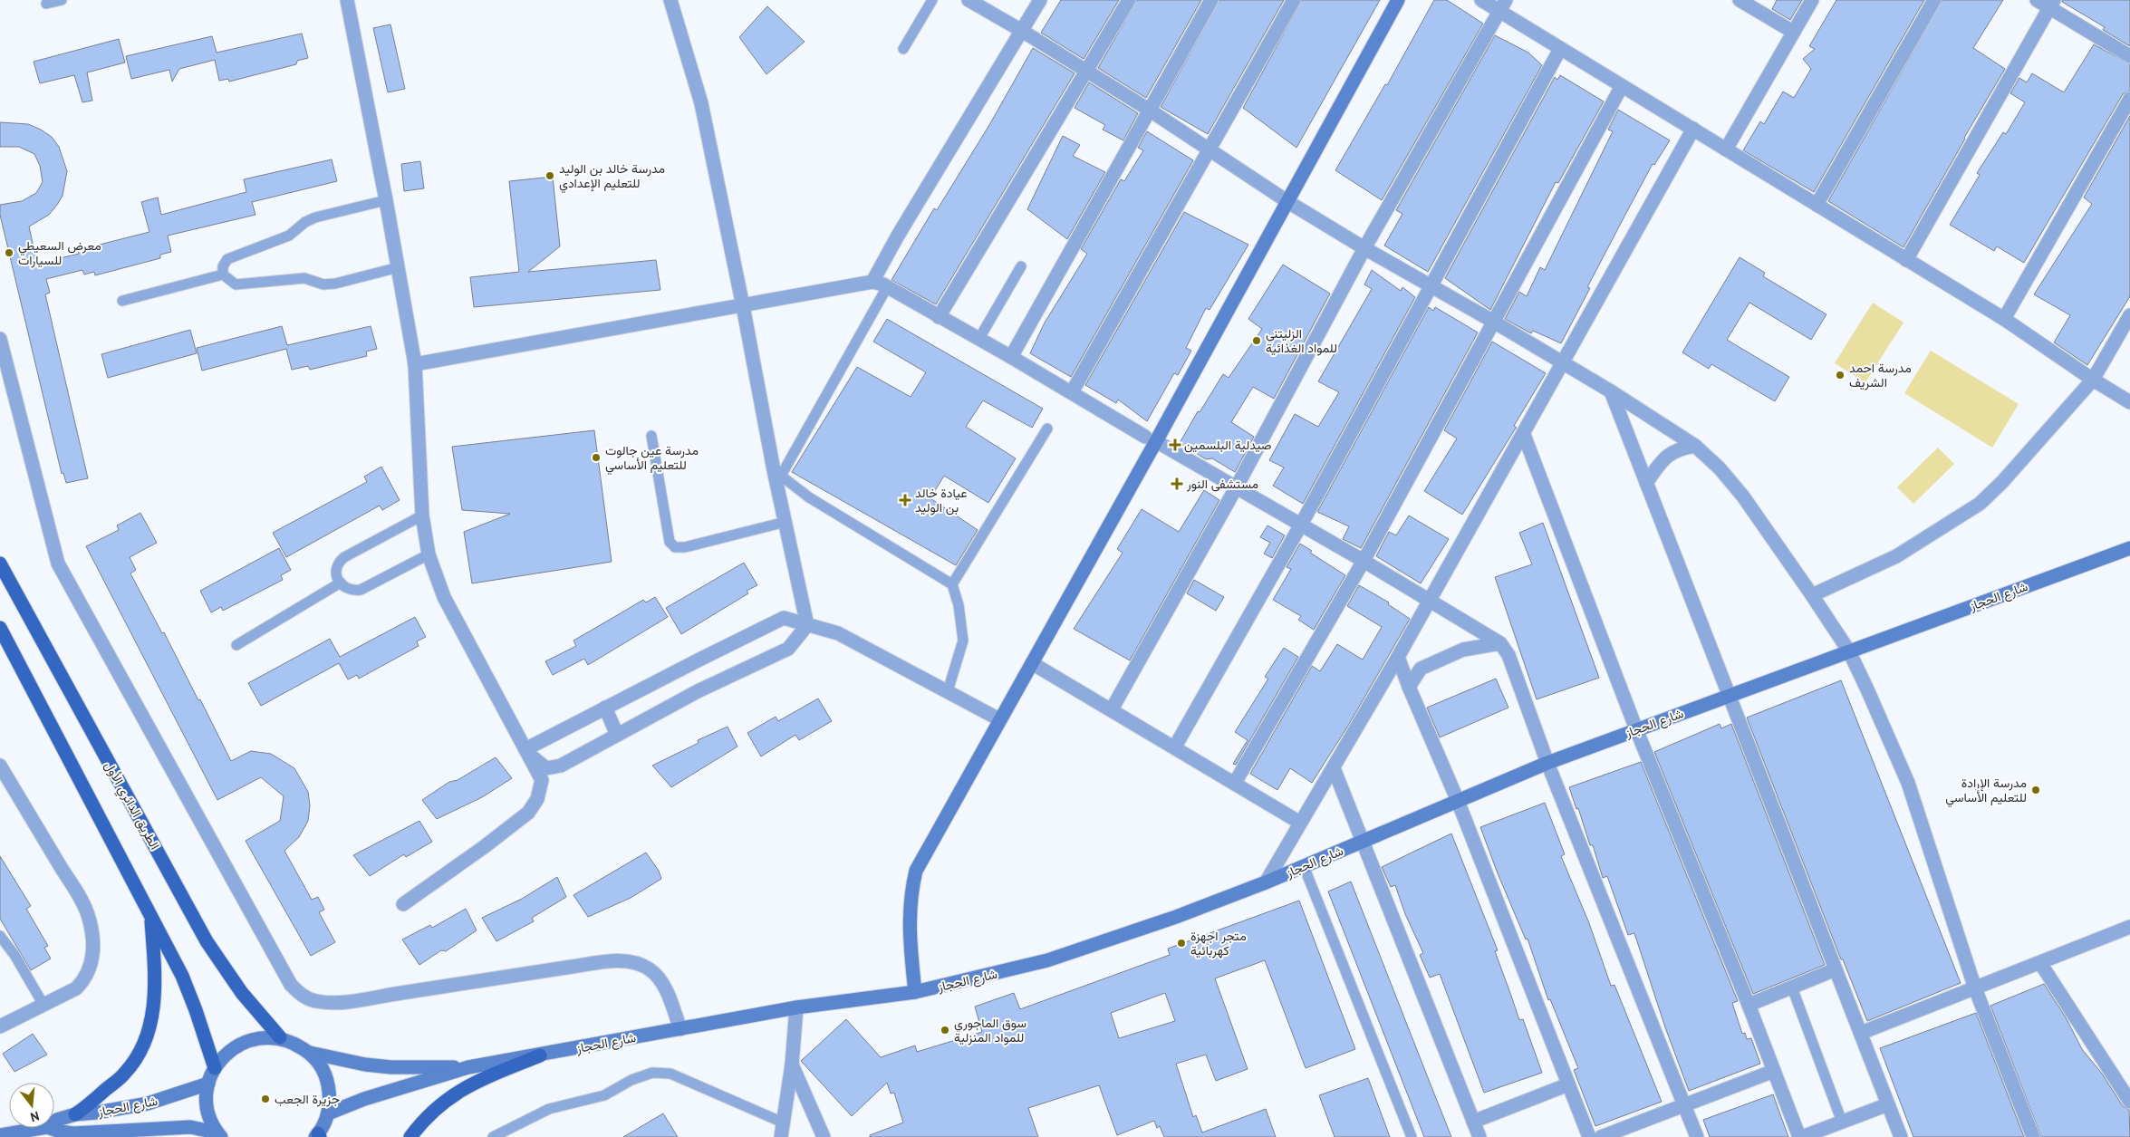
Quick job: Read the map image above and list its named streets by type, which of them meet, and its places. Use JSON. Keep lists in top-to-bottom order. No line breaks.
{"streets":{"main road":["شارع الحجاز","الطريق الدائري الأول"]},"places":{"other":["مدرسة خالد بن الوليد للتعليم الإعدادي","معرض السعيطي للسيارات","الزليتني للمواد الغذائية","مدرسة احمد الشريف","مدرسة عين جالوت للتعليم الأساسي","مدرسة الإرادة للتعليم الأساسي","متجر اجهزة كهربائية","سوق الماجوري للمواد المنزلية","جزيرة الجعب"],"health":["صيدلية البلسمين","مستشفى النور","عيادة خالد بن الوليد"]},"north":"bottom"}
